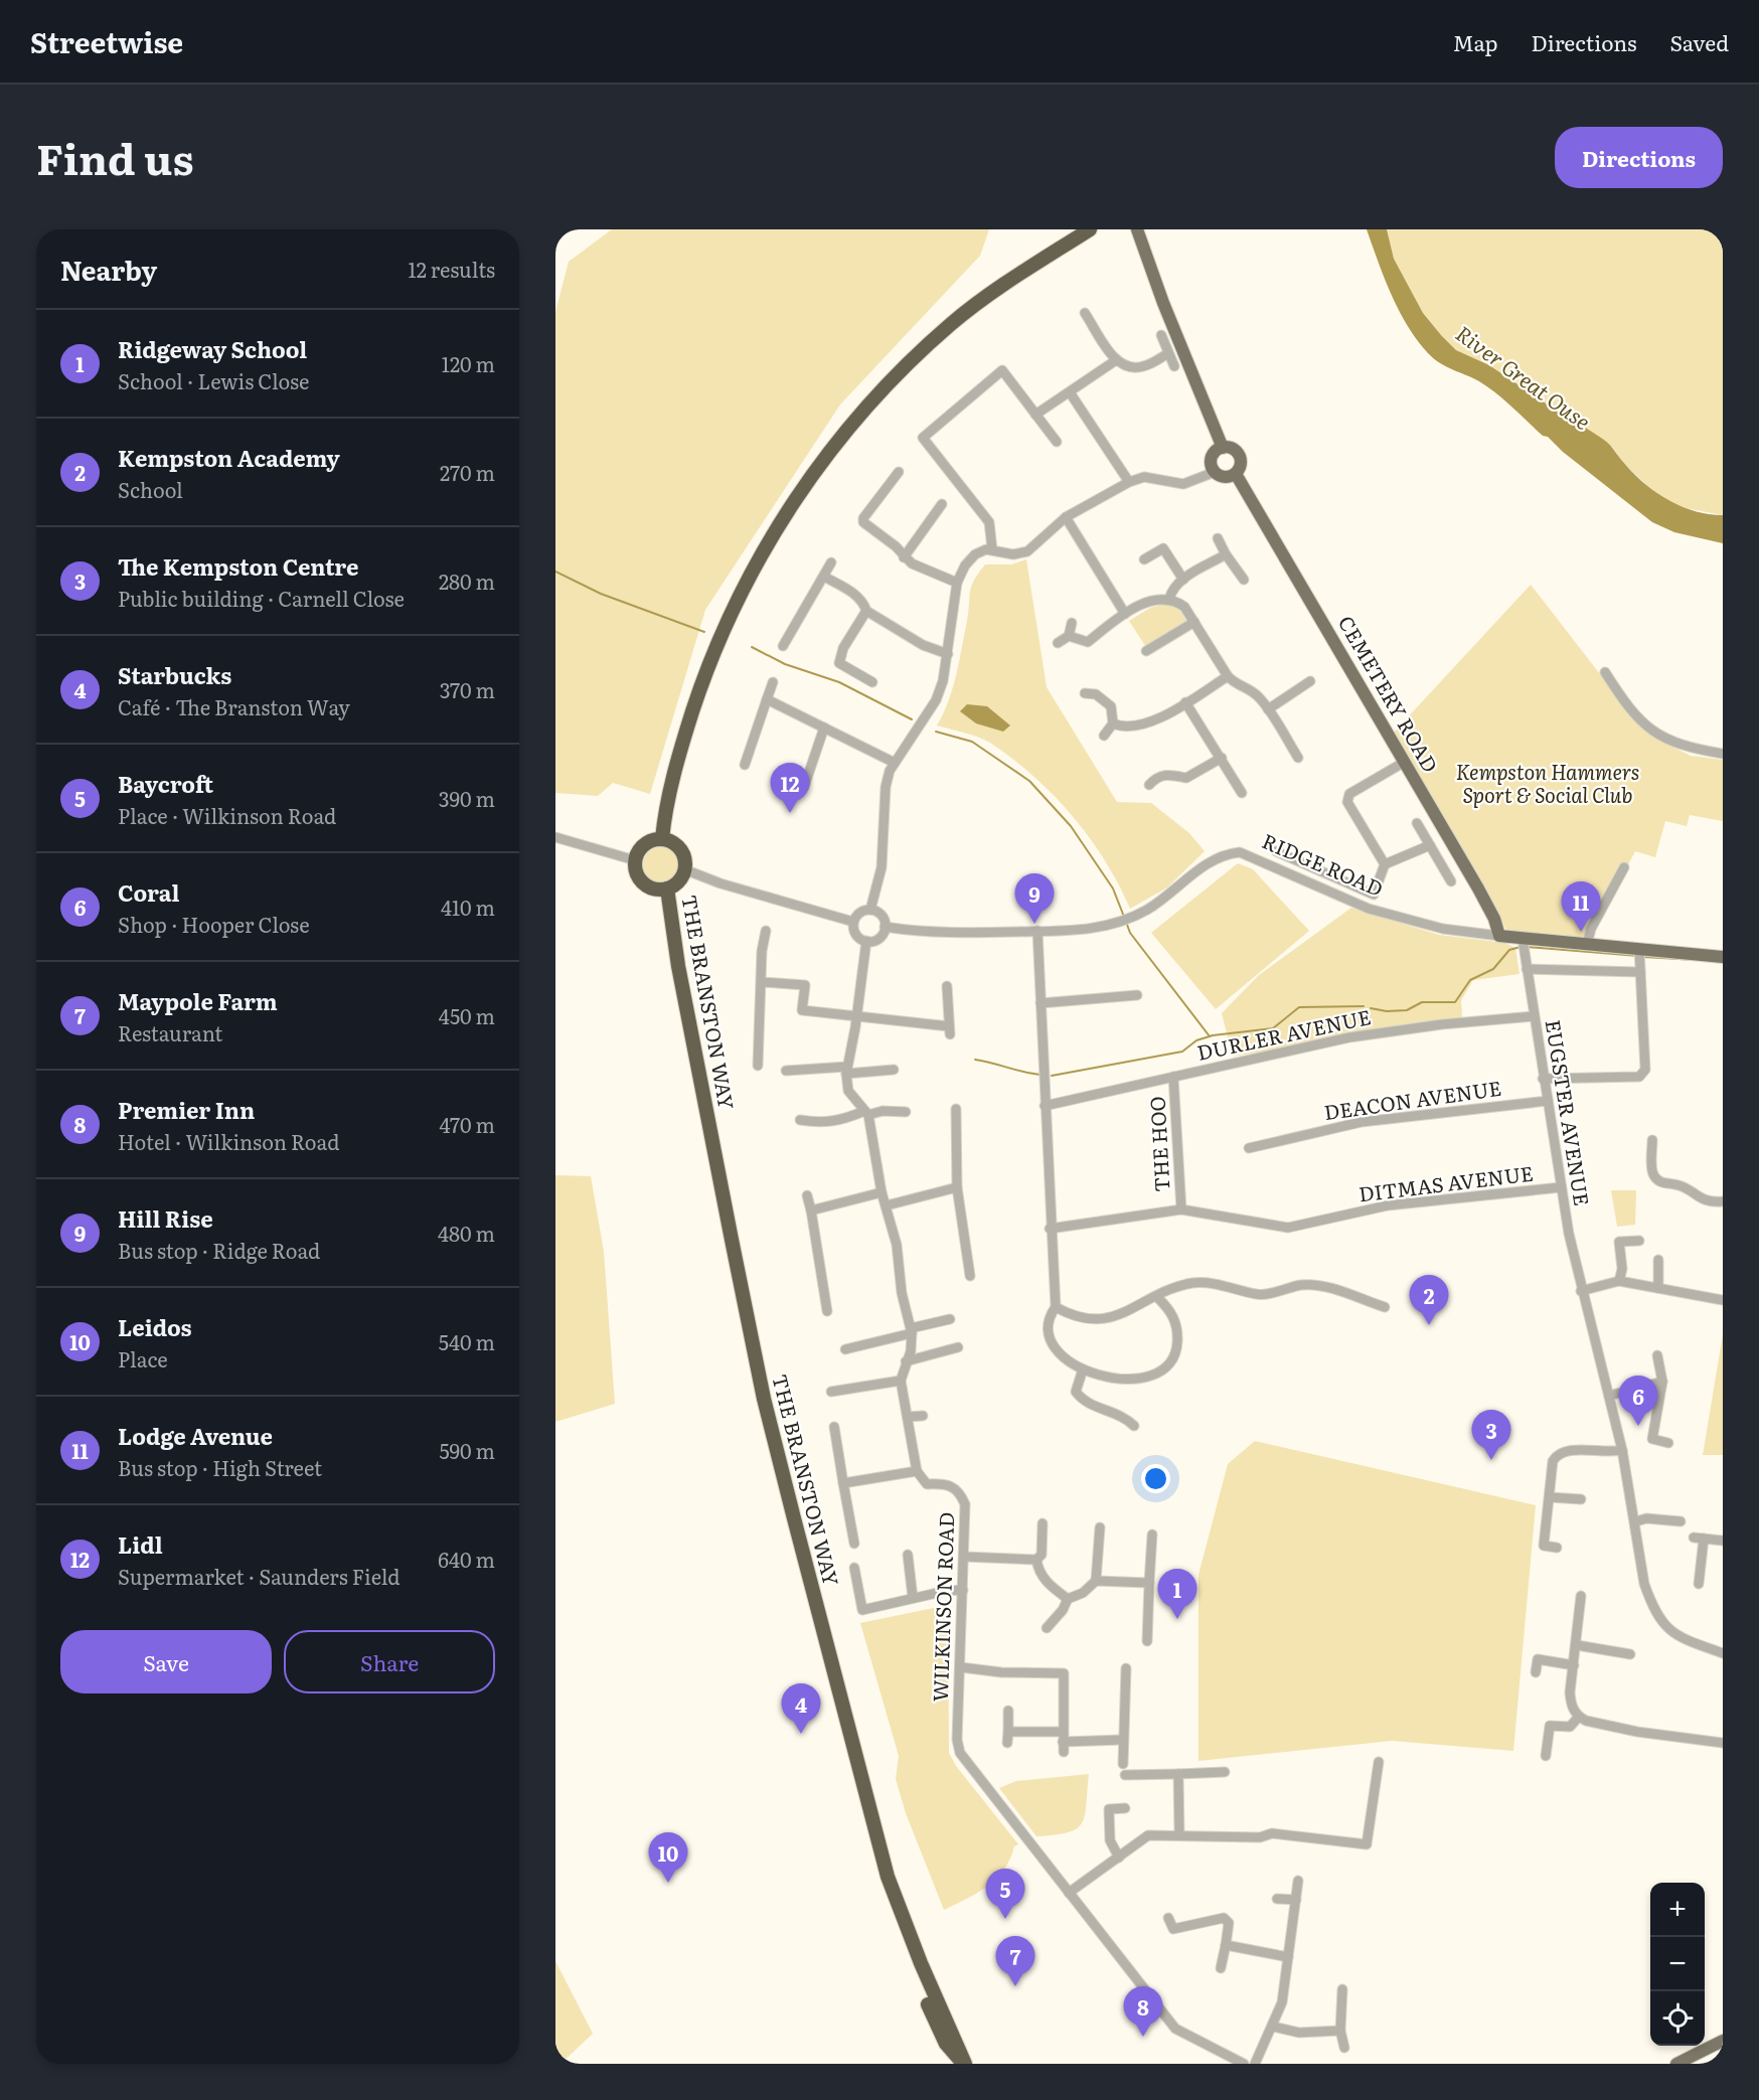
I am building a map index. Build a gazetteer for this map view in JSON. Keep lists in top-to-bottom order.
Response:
{
  "streets": {
    "highway": ["THE BRANSTON WAY"],
    "main road": ["CEMETERY ROAD"],
    "street": [
      "RIDGE ROAD",
      "DURLER AVENUE",
      "DEACON AVENUE",
      "EUGSTER AVENUE",
      "THE HOO",
      "DITMAS AVENUE",
      "WILKINSON ROAD"
    ]
  },
  "crossings": [
    ["CEMETERY ROAD", "RIDGE ROAD"],
    ["CEMETERY ROAD", "EUGSTER AVENUE"],
    ["RIDGE ROAD", "EUGSTER AVENUE"],
    ["DURLER AVENUE", "EUGSTER AVENUE"],
    ["DURLER AVENUE", "THE HOO"],
    ["DEACON AVENUE", "EUGSTER AVENUE"],
    ["EUGSTER AVENUE", "DITMAS AVENUE"],
    ["THE HOO", "DITMAS AVENUE"]
  ],
  "water": ["River Great Ouse"],
  "parks": ["Kempston Hammers Sport & Social Club"],
  "page": {
    "header": "Streetwise",
    "nav": ["Map", "Directions", "Saved"],
    "title": "Find us",
    "buttons": [
      "Directions",
      ["Save", "Share"]
    ],
    "heading": ["Nearby", "12 results"],
    "list": [
      {
        "mark": "1",
        "name": "Ridgeway School",
        "note": "School · Lewis Close",
        "value": "120 m"
      },
      {
        "mark": "2",
        "name": "Kempston Academy",
        "note": "School",
        "value": "270 m"
      },
      {
        "mark": "3",
        "name": "The Kempston Centre",
        "note": "Public building · Carnell Close",
        "value": "280 m"
      },
      {
        "mark": "4",
        "name": "Starbucks",
        "note": "Café · The Branston Way",
        "value": "370 m"
      },
      {
        "mark": "5",
        "name": "Baycroft",
        "note": "Place · Wilkinson Road",
        "value": "390 m"
      },
      {
        "mark": "6",
        "name": "Coral",
        "note": "Shop · Hooper Close",
        "value": "410 m"
      },
      {
        "mark": "7",
        "name": "Maypole Farm",
        "note": "Restaurant",
        "value": "450 m"
      },
      {
        "mark": "8",
        "name": "Premier Inn",
        "note": "Hotel · Wilkinson Road",
        "value": "470 m"
      },
      {
        "mark": "9",
        "name": "Hill Rise",
        "note": "Bus stop · Ridge Road",
        "value": "480 m"
      },
      {
        "mark": "10",
        "name": "Leidos",
        "note": "Place",
        "value": "540 m"
      },
      {
        "mark": "11",
        "name": "Lodge Avenue",
        "note": "Bus stop · High Street",
        "value": "590 m"
      },
      {
        "mark": "12",
        "name": "Lidl",
        "note": "Supermarket · Saunders Field",
        "value": "640 m"
      }
    ],
    "pins": [
      "12",
      "9",
      "11",
      "2",
      "6",
      "3",
      "1",
      "4",
      "10",
      "5",
      "7",
      "8"
    ],
    "map_buttons": ["+", "−"]
  }
}
